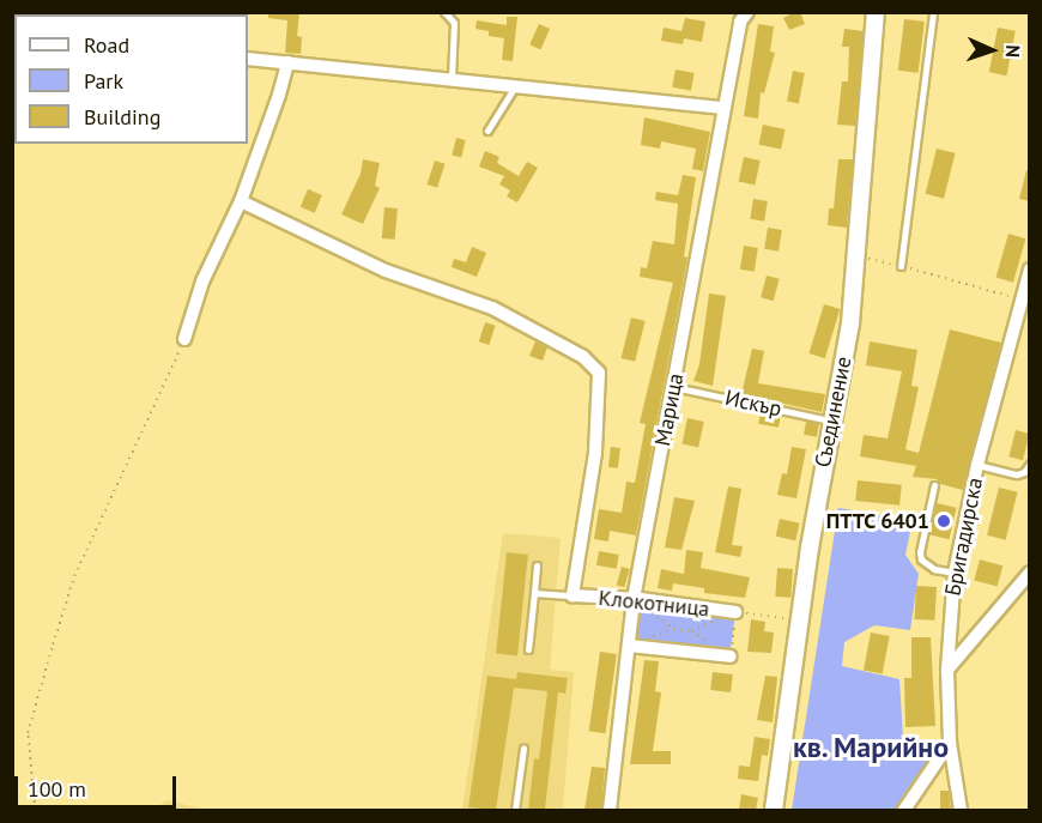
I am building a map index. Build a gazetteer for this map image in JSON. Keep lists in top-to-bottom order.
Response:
{
  "streets": {
    "street": [
      "Марица",
      "Съединение",
      "Бригадирска",
      "Клокотница"
    ],
    "lane": ["Искър"]
  },
  "crossings": [
    ["Искър", "Марица"],
    ["Искър", "Съединение"],
    ["Марица", "Клокотница"]
  ],
  "districts": ["кв. Марийно"],
  "places": ["ПТТС 6401"],
  "legend": ["Road", "Park", "Building"],
  "scale_bar": "100 m",
  "north": "right"
}
